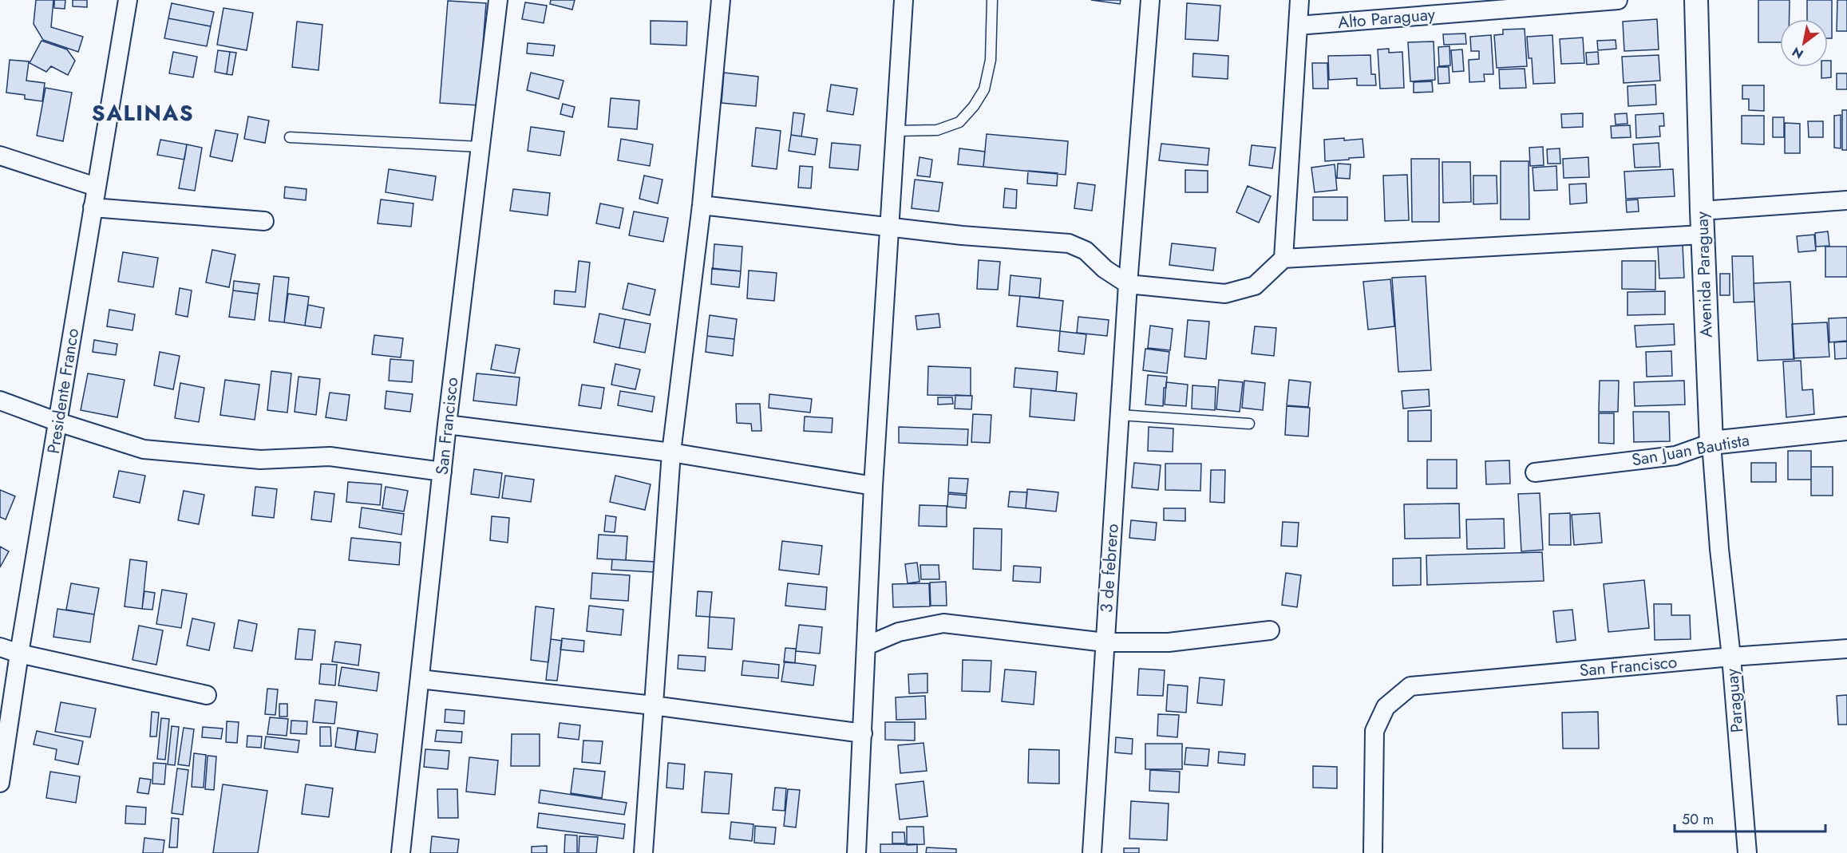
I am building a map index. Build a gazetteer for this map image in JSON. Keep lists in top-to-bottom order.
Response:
{
  "streets": {
    "street": [
      "Alto Paraguay",
      "Avenida Paraguay",
      "Presidente Franco",
      "San Francisco",
      "San Juan Bautista",
      "3 de febrero",
      "Paraguay"
    ]
  },
  "crossings": [
    ["Avenida Paraguay", "San Juan Bautista"],
    ["Avenida Paraguay", "Paraguay"],
    ["San Francisco", "Paraguay"]
  ],
  "districts": ["SALINAS"],
  "scale_bar": "50 m",
  "north": "bottom left"
}
